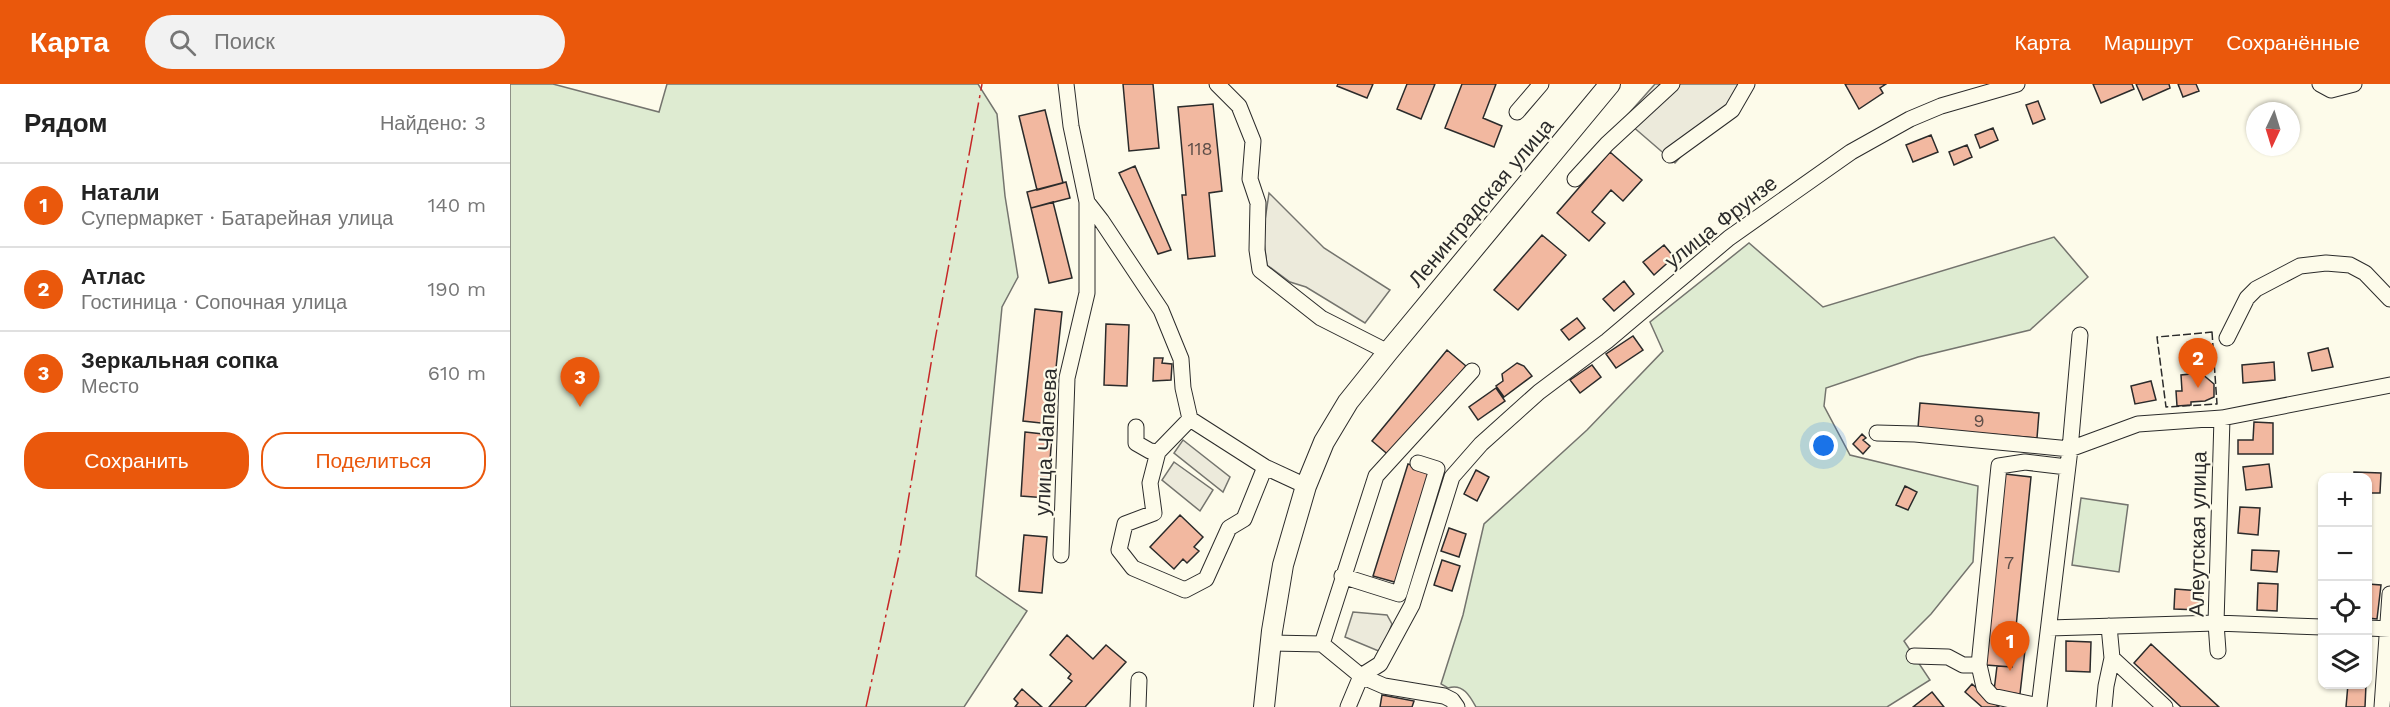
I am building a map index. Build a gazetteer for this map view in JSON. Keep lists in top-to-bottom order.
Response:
{
  "streets": {
    "main road": ["Ленинградская улица"],
    "street": ["улица Фрунзе", "улица Чапаева", "Алеутская улица"]
  },
  "house_numbers": ["118", "9", "7"],
  "north": "bottom",
  "page": {
    "header": "Карта",
    "search": "Поиск",
    "nav": ["Карта", "Маршрут", "Сохранённые"],
    "heading": ["Рядом", "Найдено: 3"],
    "list": [
      {
        "mark": "1",
        "name": "Натали",
        "note": "Супермаркет · Батарейная улица",
        "value": "140 m"
      },
      {
        "mark": "2",
        "name": "Атлас",
        "note": "Гостиница · Сопочная улица",
        "value": "190 m"
      },
      {
        "mark": "3",
        "name": "Зеркальная сопка",
        "note": "Место",
        "value": "610 m"
      }
    ],
    "pins": ["2", "3", "1"],
    "buttons": ["Сохранить", "Поделиться"],
    "map_buttons": ["+", "−"]
  }
}
